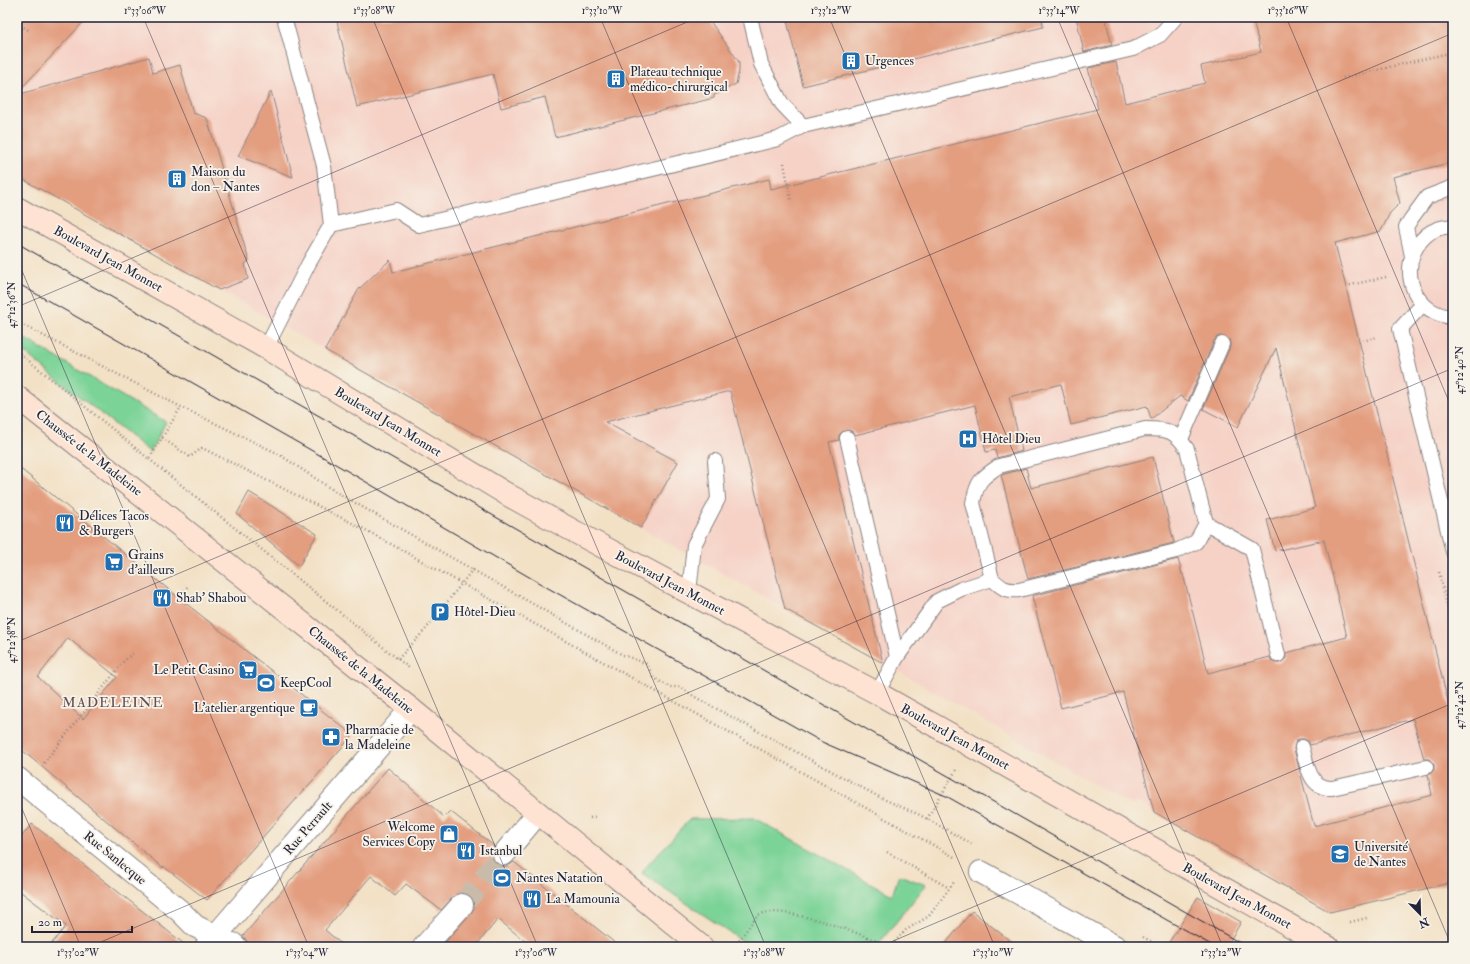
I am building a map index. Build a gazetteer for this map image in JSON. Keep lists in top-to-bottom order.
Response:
{
  "streets": {
    "main road": ["Boulevard Jean Monnet", "Chaussée de la Madeleine"],
    "street": ["Rue Perrault", "Rue Sanlecque"]
  },
  "crossings": [
    ["Chaussée de la Madeleine", "Rue Perrault"],
    ["Rue Perrault", "Rue Sanlecque"]
  ],
  "districts": ["MADELEINE"],
  "places": {
    "building": ["Urgences", "Plateau technique médico-chirurgical", "Maison du don – Nantes"],
    "hospital": ["Hôtel Dieu"],
    "restaurant": [
      "Délices Tacos & Burgers",
      "Shab' Shabou",
      "Istanbul",
      "La Mamounia"
    ],
    "supermarket": ["Grains d'ailleurs", "Le Petit Casino"],
    "parking": ["Hôtel-Dieu"],
    "sports": ["KeepCool", "Nantes Natation"],
    "cafe": ["L'atelier argentique"],
    "pharmacy": ["Pharmacie de la Madeleine"],
    "shop": ["Welcome Services Copy"],
    "school or university": ["Université de Nantes"]
  },
  "scale_bar": "20 m",
  "north": "bottom right",
  "coordinates": [
    "1°33'06\"W",
    "1°33'08\"W",
    "1°33'10\"W",
    "1°33'12\"W",
    "1°33'14\"W",
    "1°33'16\"W",
    "47°12'36\"N",
    "47°12'40\"N",
    "47°12'38\"N",
    "47°12'42\"N",
    "1°33'02\"W",
    "1°33'04\"W"
  ]
}
